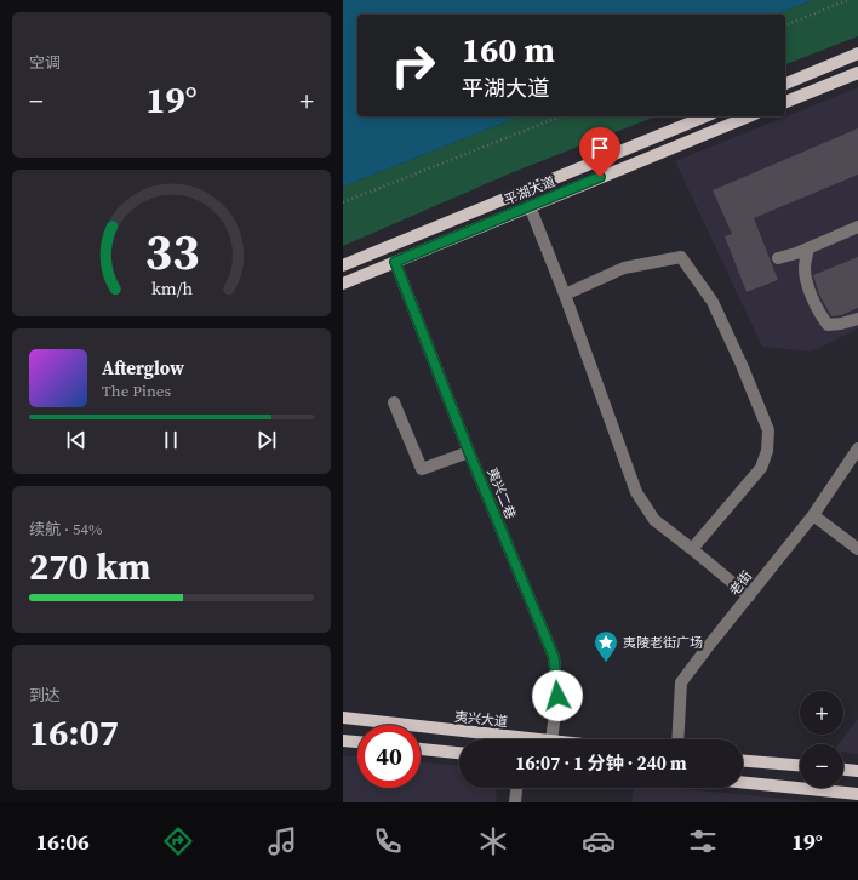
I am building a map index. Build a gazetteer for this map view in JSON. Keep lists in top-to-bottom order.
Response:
{
  "streets": {
    "main road": ["平湖大道", "夷兴大道"],
    "street": ["夷兴二巷", "老街"]
  },
  "crossings": [
    ["平湖大道", "夷兴二巷"]
  ],
  "places": {
    "place": ["夷陵老街广场"]
  },
  "page": {
    "tile": [
      "空调",
      ["续航 · 54%", "270 km"],
      ["到达", "16:07"]
    ],
    "turn": ["160 m", "平湖大道"],
    "heat": ["−", "19°", "+"],
    "song": ["Afterglow", "The Pines"],
    "map_buttons": ["+", "−"],
    "limit": "40",
    "trip": "16:07 · 1 分钟 · 240 m",
    "tabs": ["16:06", "19°"],
    "gauge": ["33", "km/h"]
  }
}
